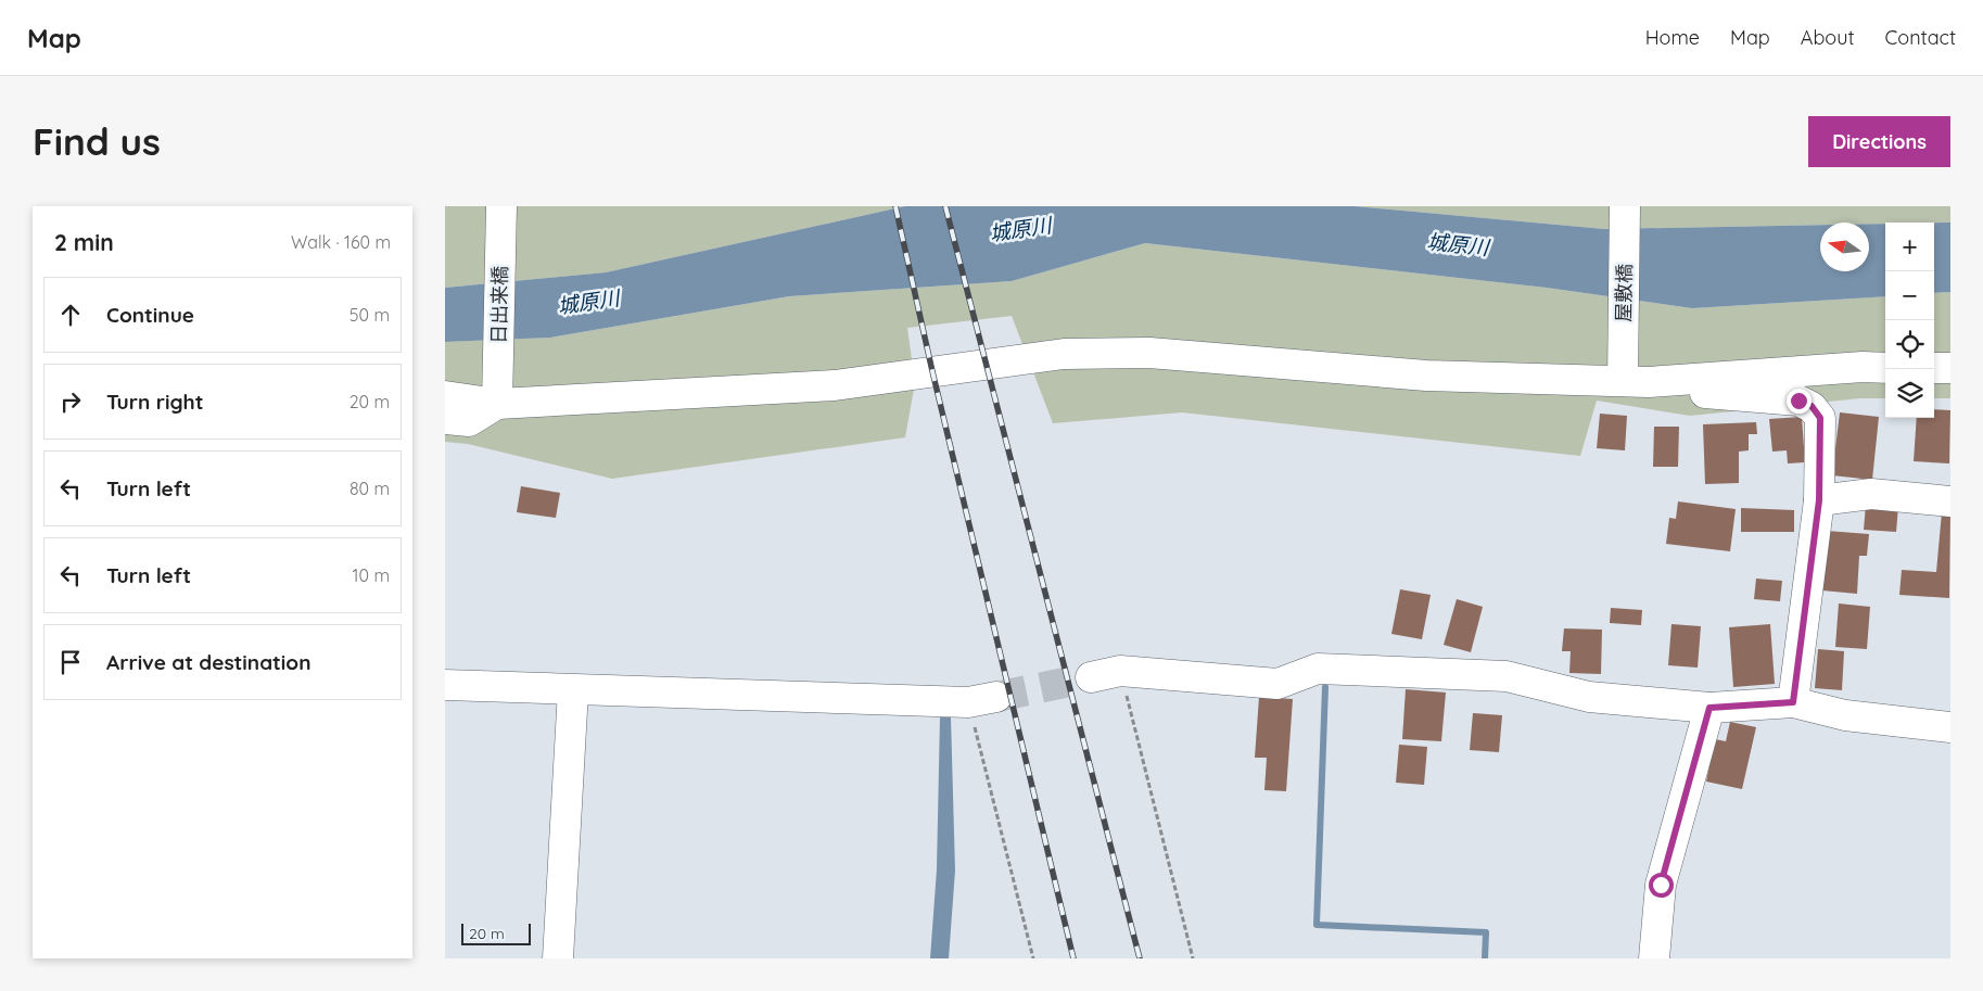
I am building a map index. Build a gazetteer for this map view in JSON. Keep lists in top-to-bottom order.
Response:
{
  "streets": {
    "street": ["屋敷橋", "日出来橋"]
  },
  "water": ["城原川"],
  "scale_bar": "20 m",
  "north": "left",
  "page": {
    "header": "Map",
    "nav": [
      "Home",
      "Map",
      "About",
      "Contact"
    ],
    "buttons": "Directions",
    "title": "Find us",
    "heading": ["2 min", "Walk · 160 m"],
    "map_buttons": ["+", "−"],
    "list": [
      ["Continue", "50 m"],
      ["Turn right", "20 m"],
      ["Turn left", "80 m"],
      ["Turn left", "10 m"],
      "Arrive at destination"
    ],
    "scale": "20 m"
  }
}
